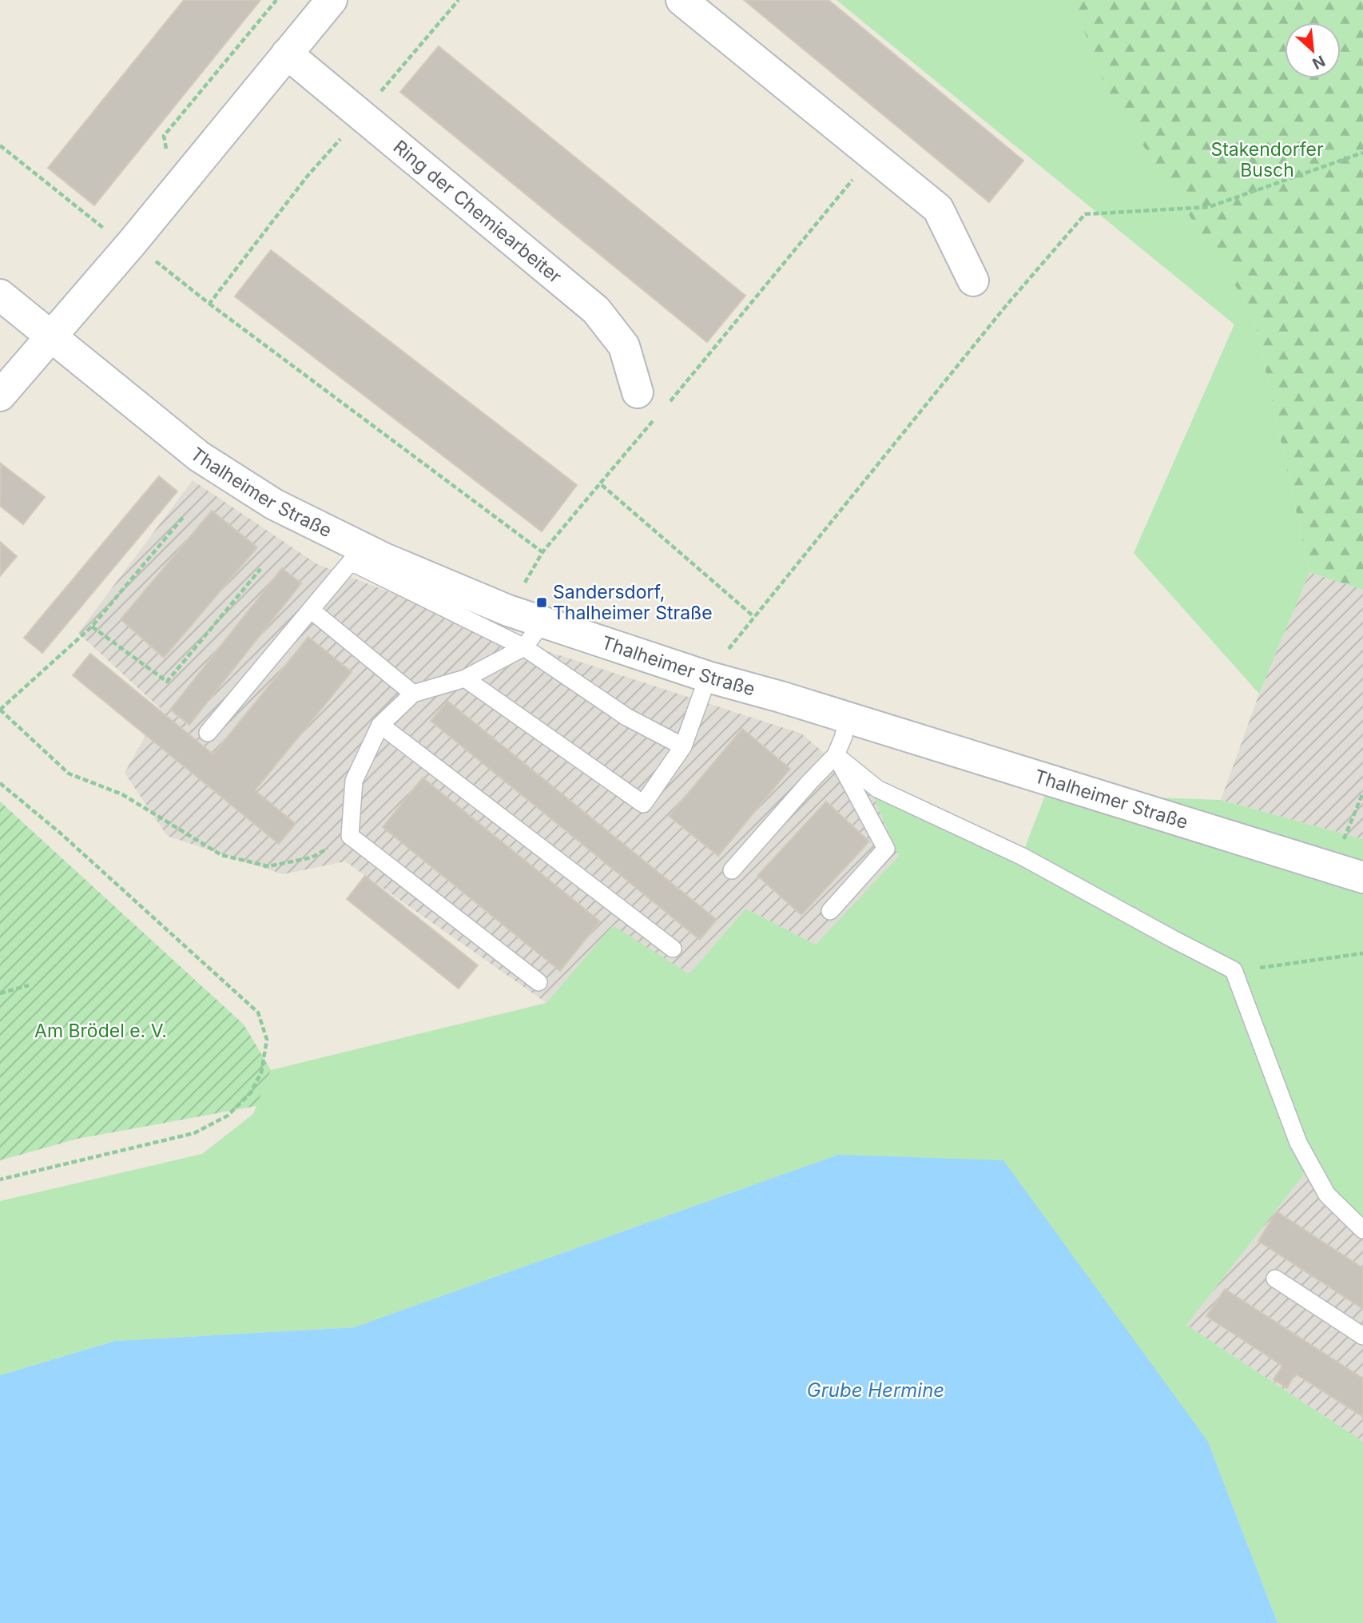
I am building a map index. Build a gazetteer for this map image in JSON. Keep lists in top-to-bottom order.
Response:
{
  "streets": {
    "street": ["Ring der Chemiearbeiter", "Thalheimer Straße"]
  },
  "water": ["Grube Hermine"],
  "parks": ["Stakendorfer Busch", "Am Brödel e. V."],
  "places": {
    "transit": ["Sandersdorf, Thalheimer Straße"]
  },
  "north": "bottom right"
}
